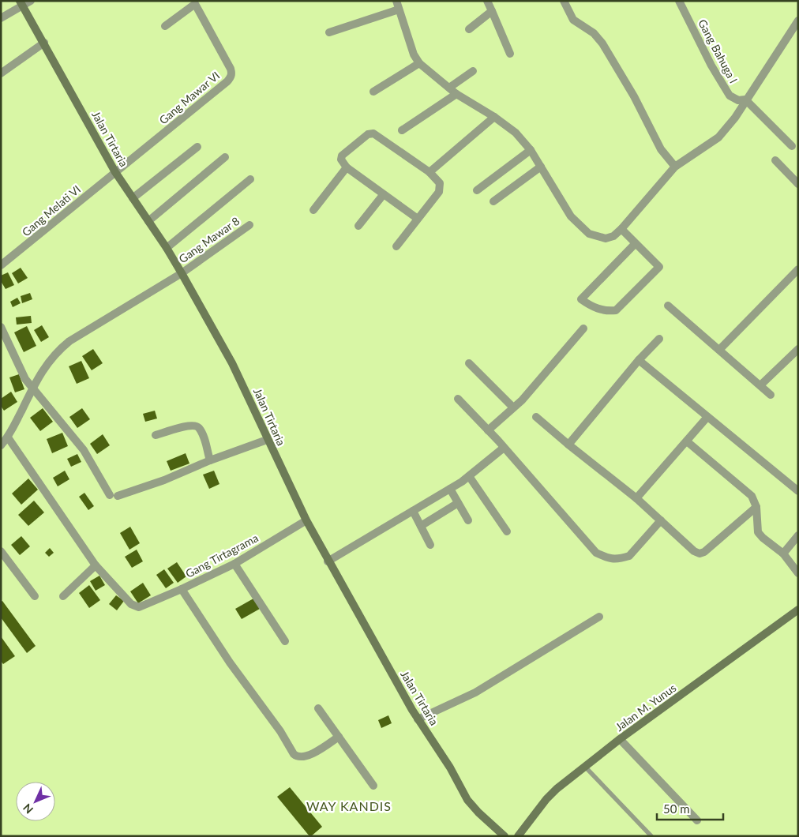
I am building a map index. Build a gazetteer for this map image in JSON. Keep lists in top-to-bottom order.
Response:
{
  "streets": {
    "street": [
      "Gang Bahuga I",
      "Gang Mawar VI",
      "Jalan Tirtaria",
      "Gang Melati VI",
      "Gang Mawar 8",
      "Gang Tirtagrama",
      "Jalan M. Yunus"
    ]
  },
  "crossings": [
    ["Gang Mawar VI", "Jalan Tirtaria"],
    ["Gang Mawar VI", "Gang Melati VI"],
    ["Jalan Tirtaria", "Gang Melati VI"],
    ["Jalan Tirtaria", "Gang Mawar 8"],
    ["Jalan Tirtaria", "Gang Tirtagrama"]
  ],
  "districts": ["WAY KANDIS"],
  "scale_bar": "50 m",
  "north": "bottom left"
}
